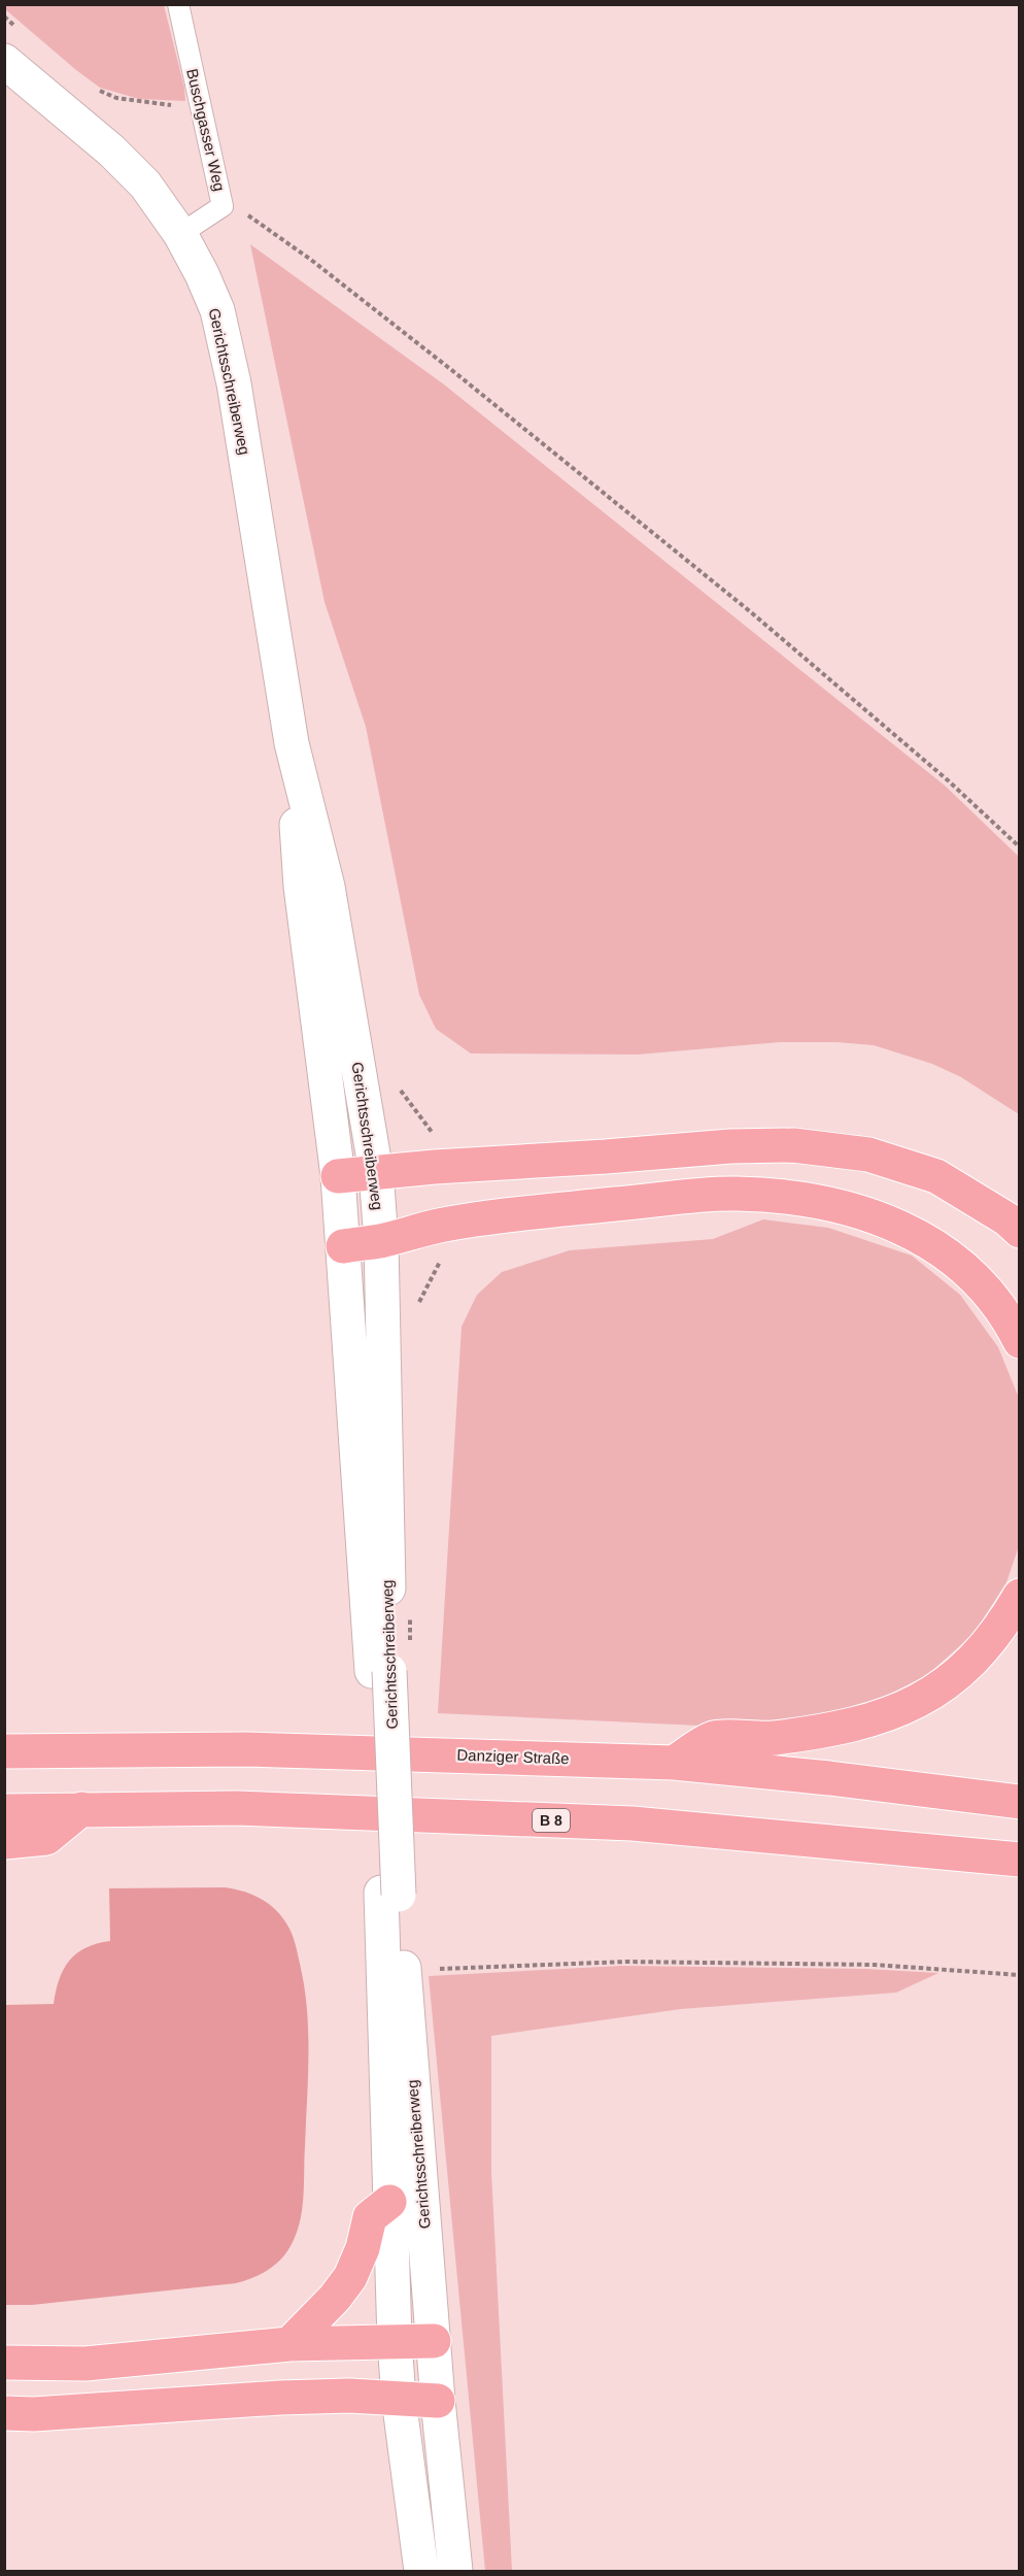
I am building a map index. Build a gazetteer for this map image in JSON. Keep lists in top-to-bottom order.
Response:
{
  "streets": {
    "highway": ["Danziger Straße", "B 8"],
    "main road": ["Gerichtsschreiberweg"],
    "lane": ["Buschgasser Weg"]
  },
  "crossings": [
    ["Buschgasser Weg", "Gerichtsschreiberweg"]
  ]
}
